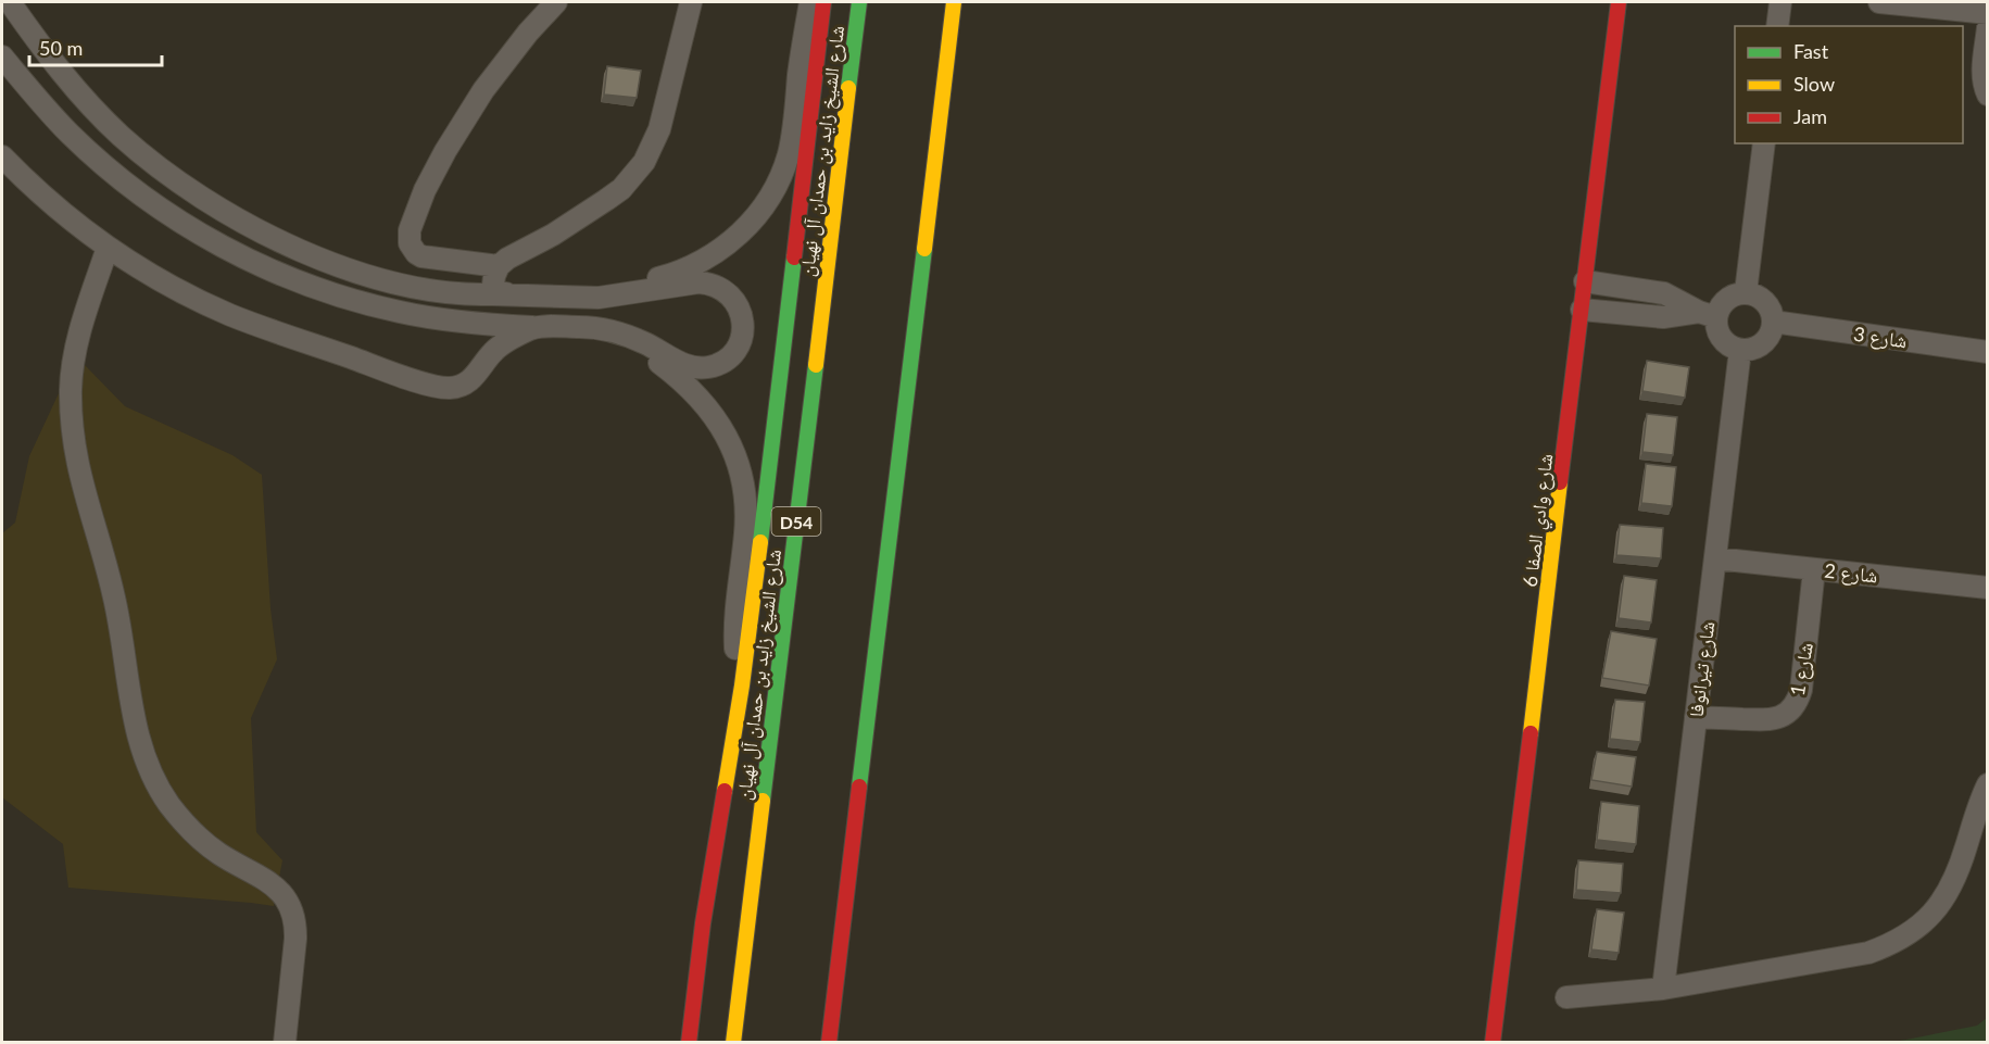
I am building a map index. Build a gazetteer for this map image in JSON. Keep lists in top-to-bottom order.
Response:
{
  "streets": {
    "main road": ["شارع الشيخ زايد بن حمدان آل نهيان", "شارع وادي الصفا 6", "D54"],
    "street": [
      "شارع 3",
      "شارع 2",
      "شارع تيرانوفا",
      "شارع 1"
    ]
  },
  "crossings": [
    ["شارع 2", "شارع تيرانوفا"],
    ["شارع 2", "شارع 1"],
    ["شارع تيرانوفا", "شارع 1"]
  ],
  "legend": ["Fast", "Slow", "Jam"],
  "scale_bar": "50 m"
}
